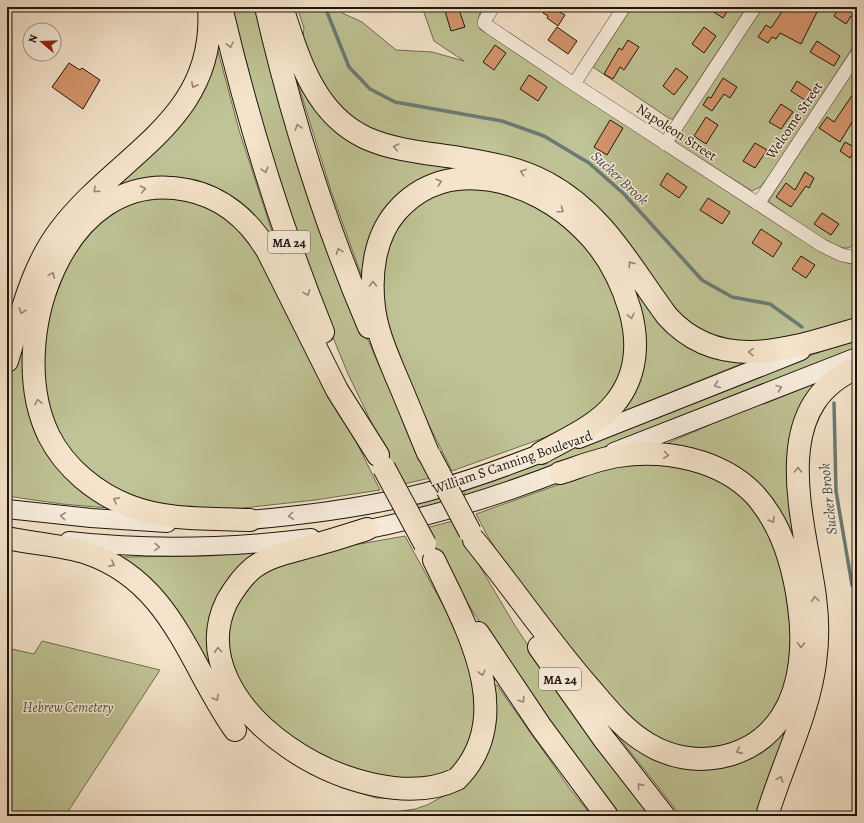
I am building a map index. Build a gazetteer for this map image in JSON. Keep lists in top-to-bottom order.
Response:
{
  "streets": {
    "highway": ["MA 24"],
    "main road": ["William S Canning Boulevard"],
    "street": ["Welcome Street", "Napoleon Street"]
  },
  "crossings": [
    ["Welcome Street", "Napoleon Street"]
  ],
  "water": ["Sucker Brook"],
  "parks": ["Hebrew Cemetery"],
  "north": "left"
}
